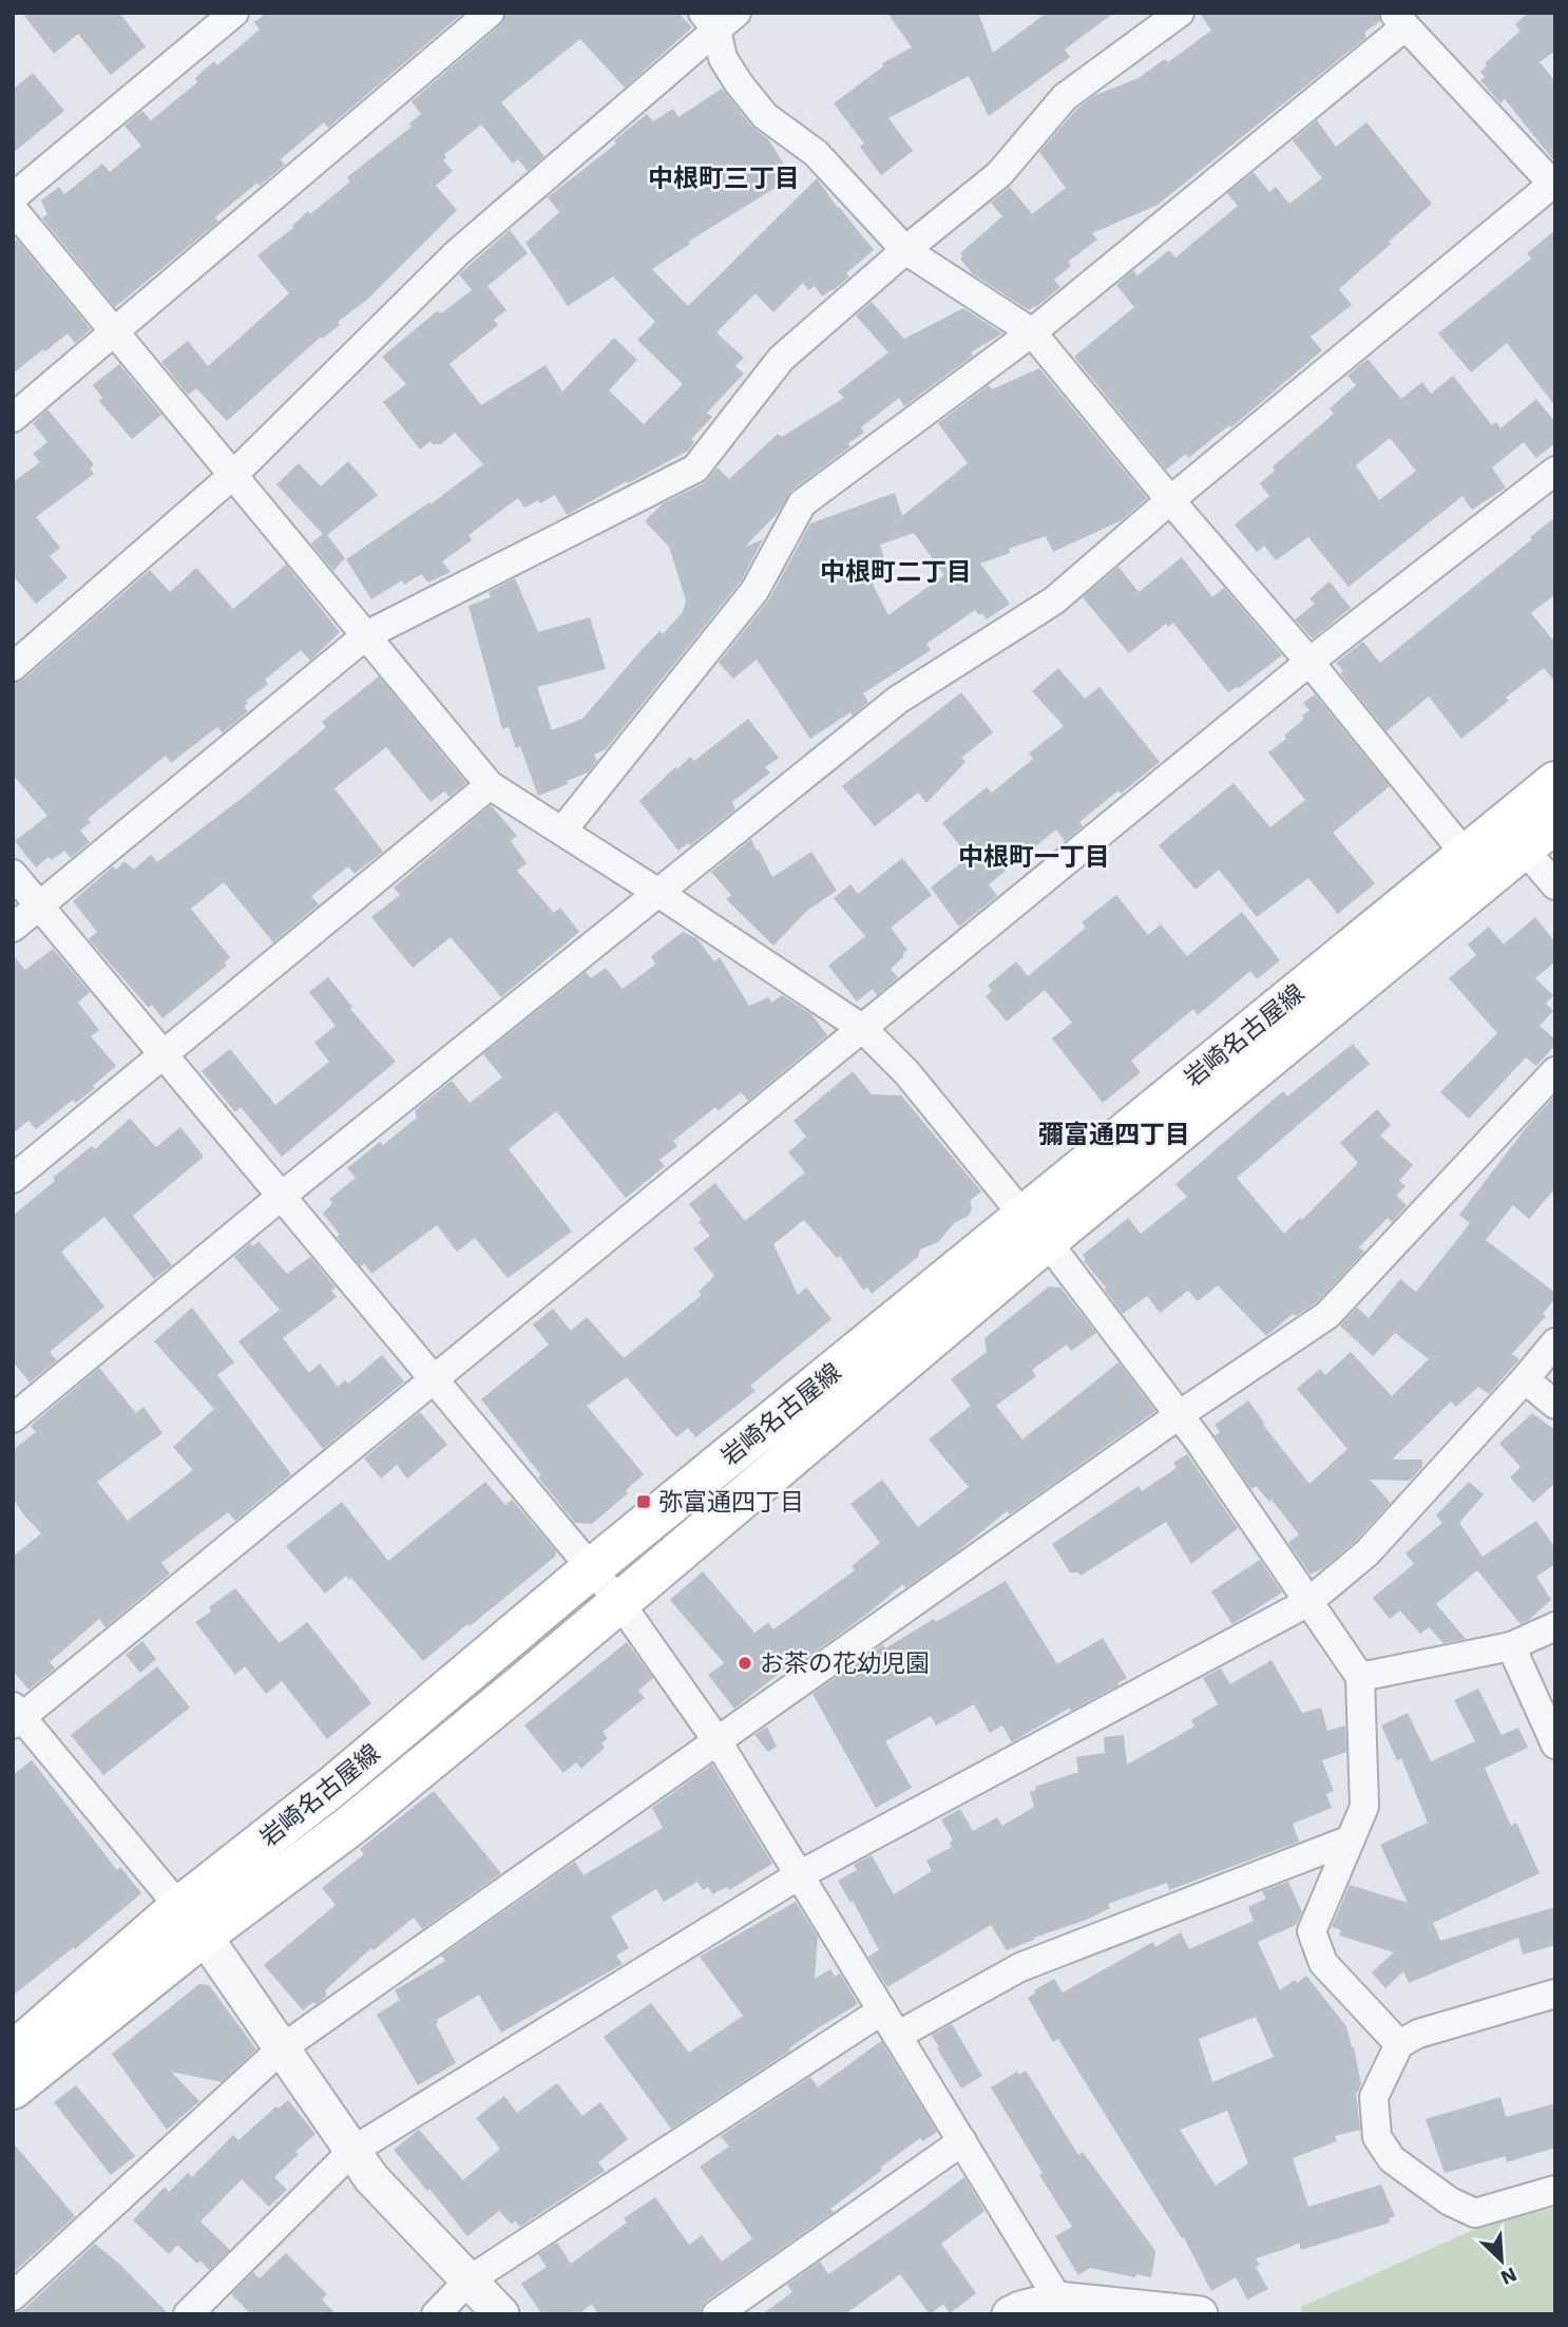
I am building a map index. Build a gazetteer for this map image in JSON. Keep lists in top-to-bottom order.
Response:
{
  "streets": {
    "main road": ["岩崎名古屋線"]
  },
  "districts": [
    "中根町三丁目",
    "中根町二丁目",
    "中根町一丁目",
    "彌富通四丁目"
  ],
  "places": {
    "transit": ["弥富通四丁目"],
    "other": ["お茶の花幼児園"]
  },
  "north": "bottom right"
}
